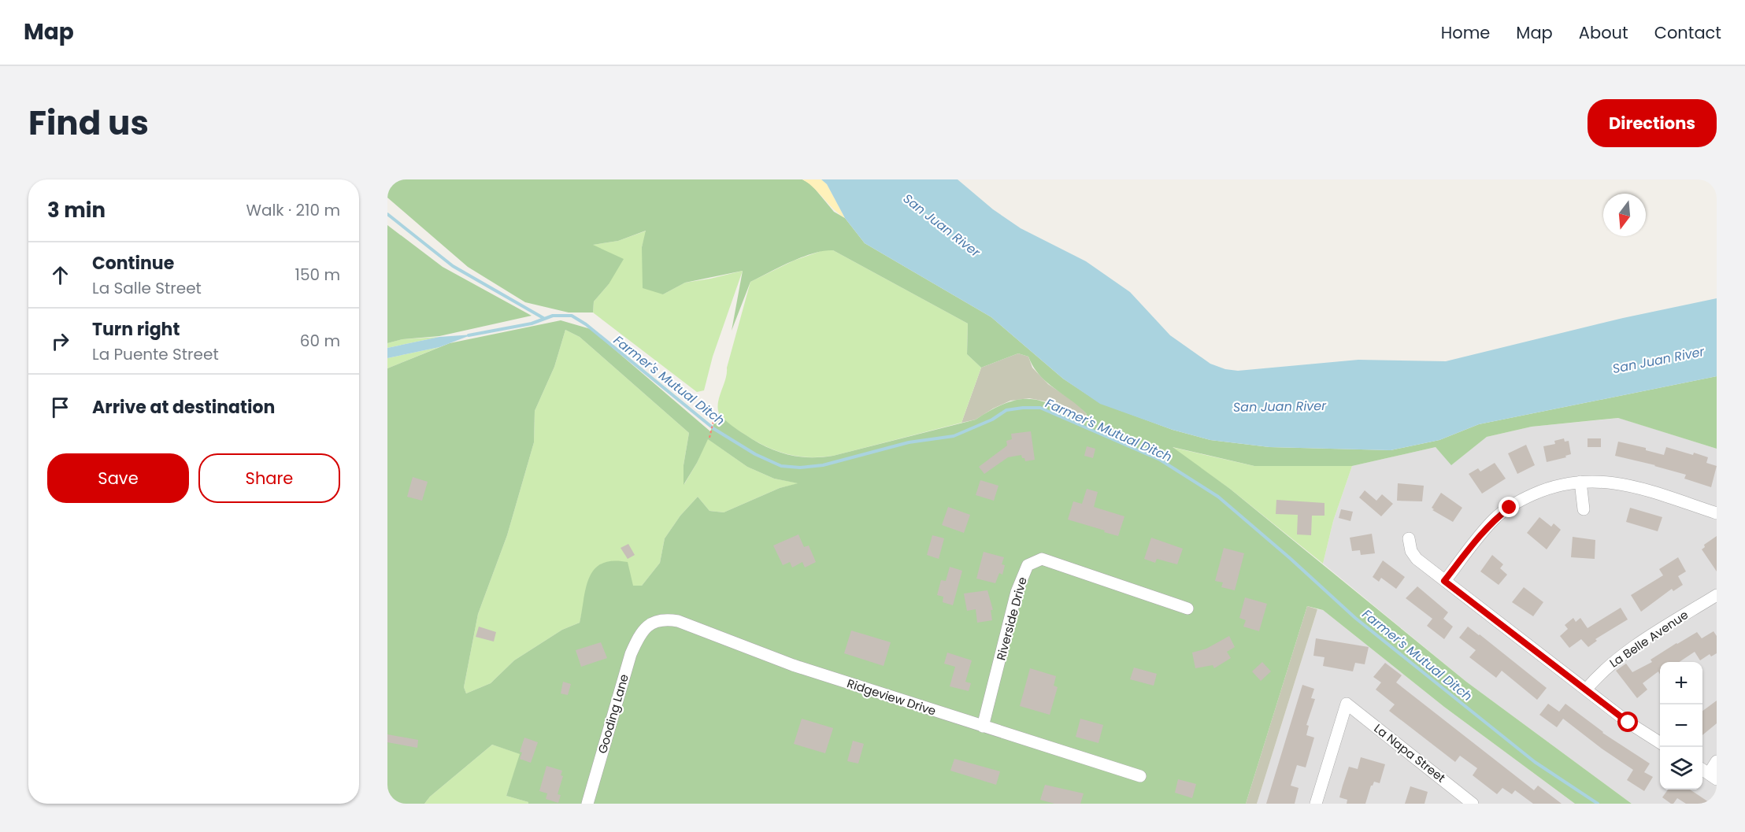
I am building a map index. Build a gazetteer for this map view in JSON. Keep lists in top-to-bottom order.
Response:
{
  "streets": {
    "street": [
      "Riverside Drive",
      "La Belle Avenue",
      "Ridgeview Drive",
      "Gooding Lane",
      "La Napa Street"
    ]
  },
  "crossings": [
    ["Riverside Drive", "Ridgeview Drive"],
    ["Ridgeview Drive", "Gooding Lane"]
  ],
  "water": ["San Juan River", "Farmer's Mutual Ditch"],
  "north": "bottom",
  "page": {
    "header": "Map",
    "nav": [
      "Home",
      "Map",
      "About",
      "Contact"
    ],
    "title": "Find us",
    "buttons": [
      "Directions",
      ["Save", "Share"]
    ],
    "heading": ["3 min", "Walk · 210 m"],
    "list": [
      ["Continue", "La Salle Street", "150 m"],
      ["Turn right", "La Puente Street", "60 m"],
      "Arrive at destination"
    ],
    "map_buttons": ["+", "−"]
  }
}
